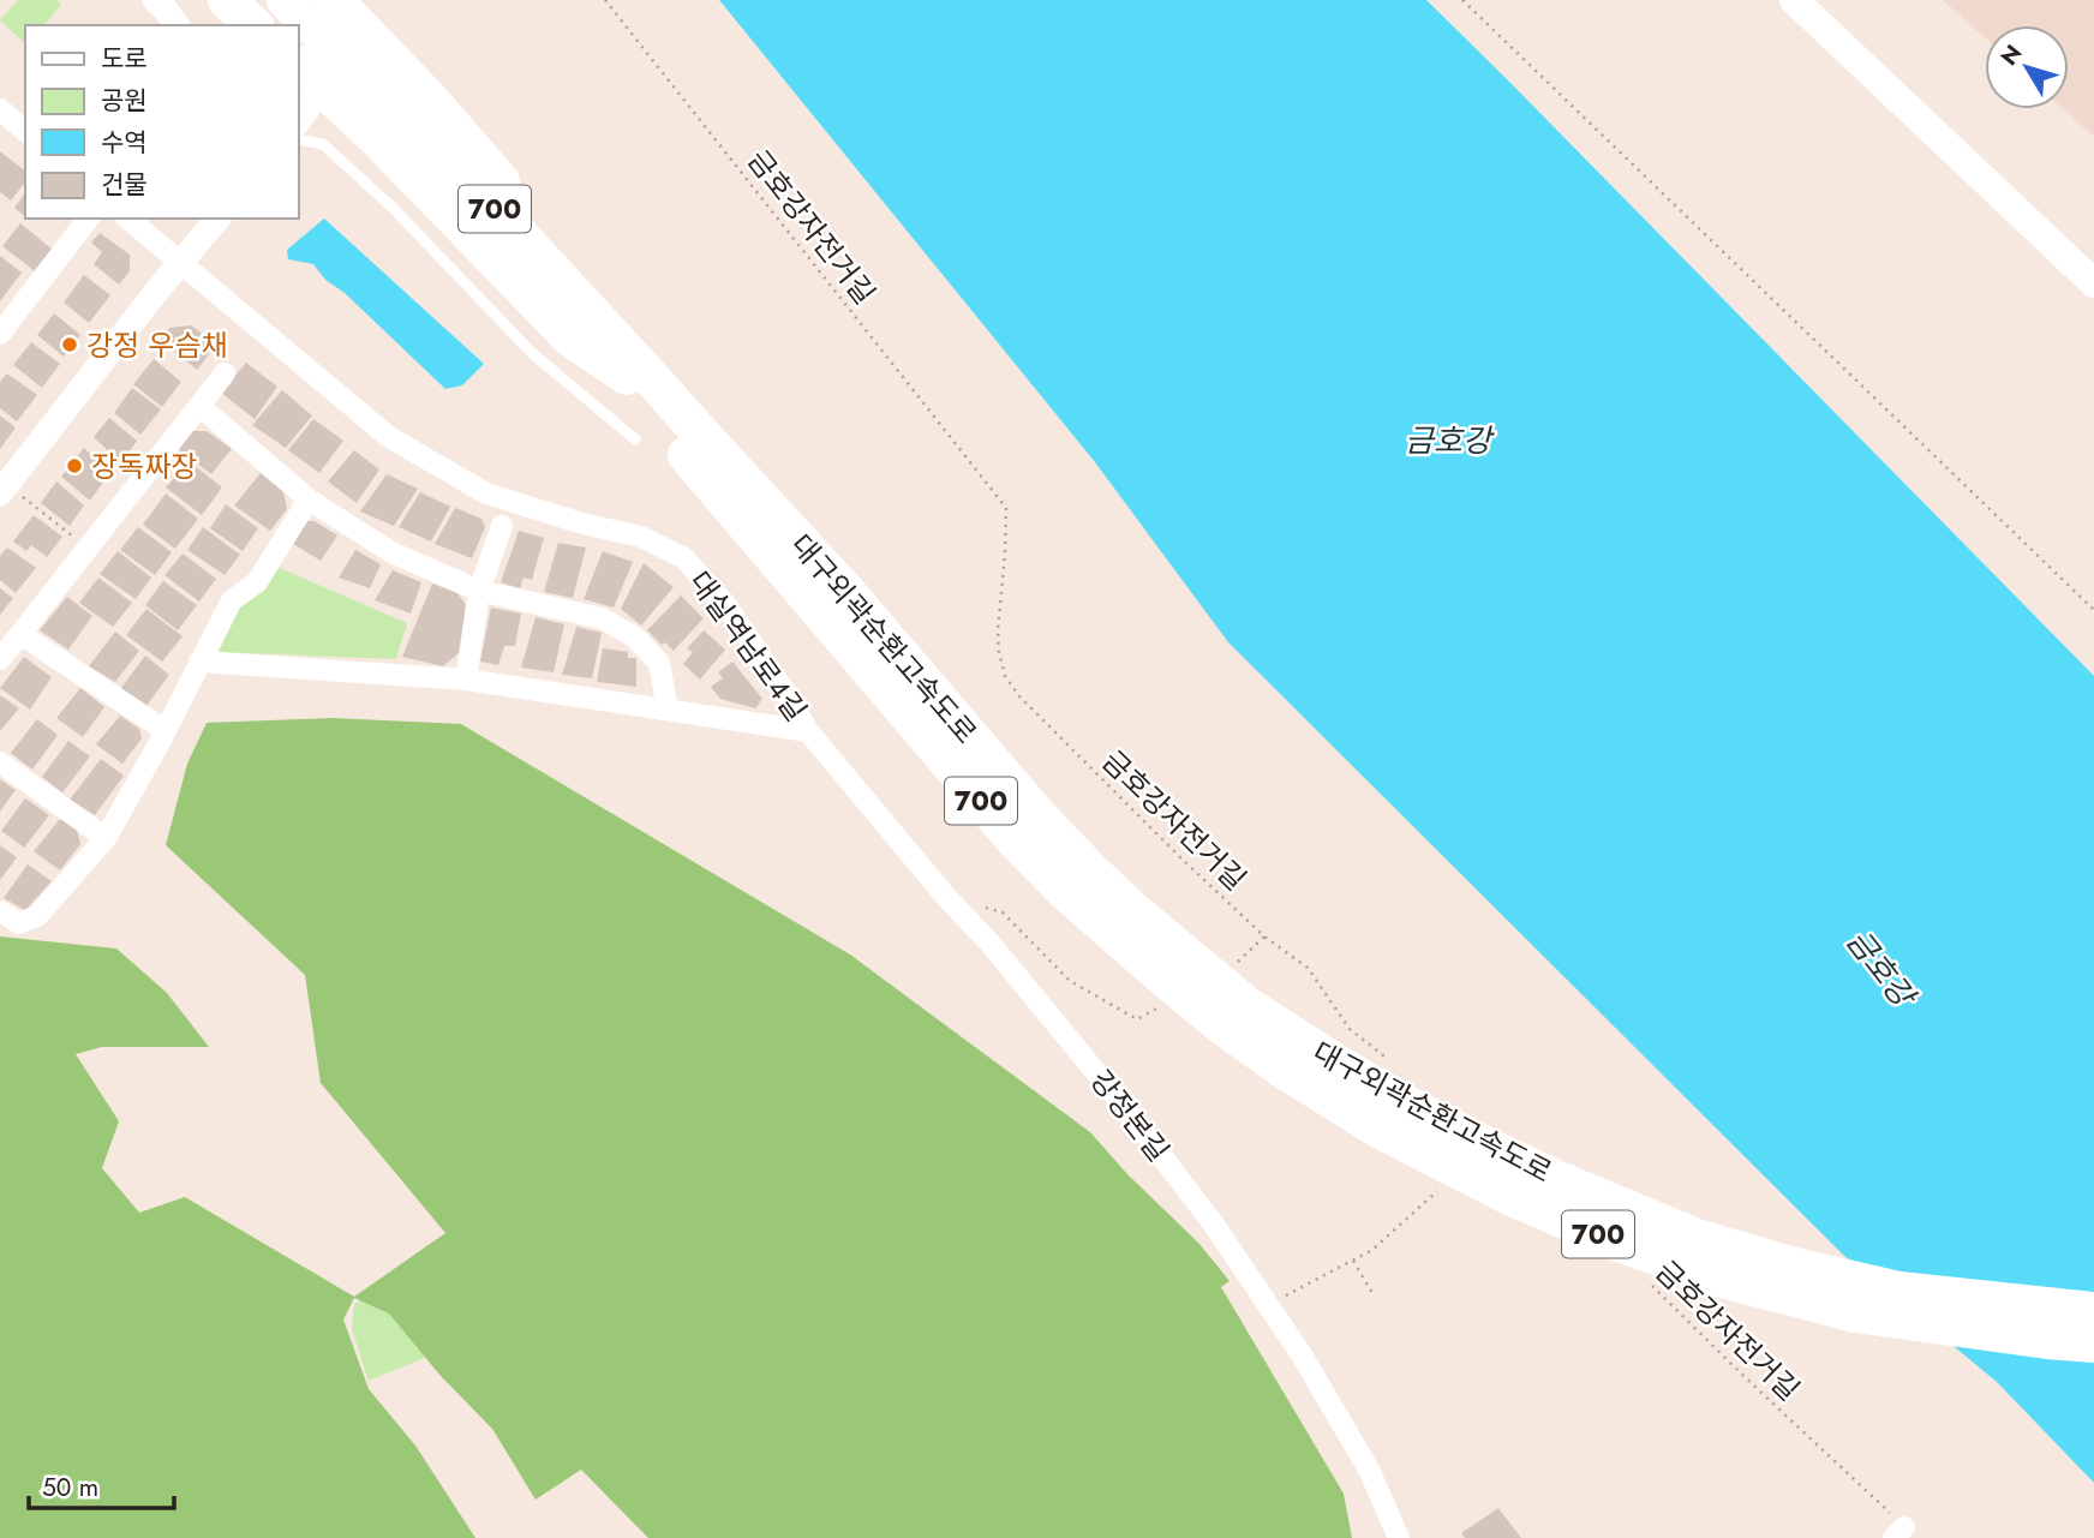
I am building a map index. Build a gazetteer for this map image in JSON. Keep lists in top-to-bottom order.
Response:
{
  "streets": {
    "highway": ["700", "대구외곽순환고속도로"],
    "street": ["대실역남로4길", "강정본길"],
    "path": ["금호강자전거길"]
  },
  "crossings": [
    ["대실역남로4길", "강정본길"]
  ],
  "water": ["금호강"],
  "places": ["강정 우슴채", "장독짜장"],
  "legend": [
    "도로",
    "공원",
    "수역",
    "건물"
  ],
  "scale_bar": "50 m",
  "north": "top left"
}
